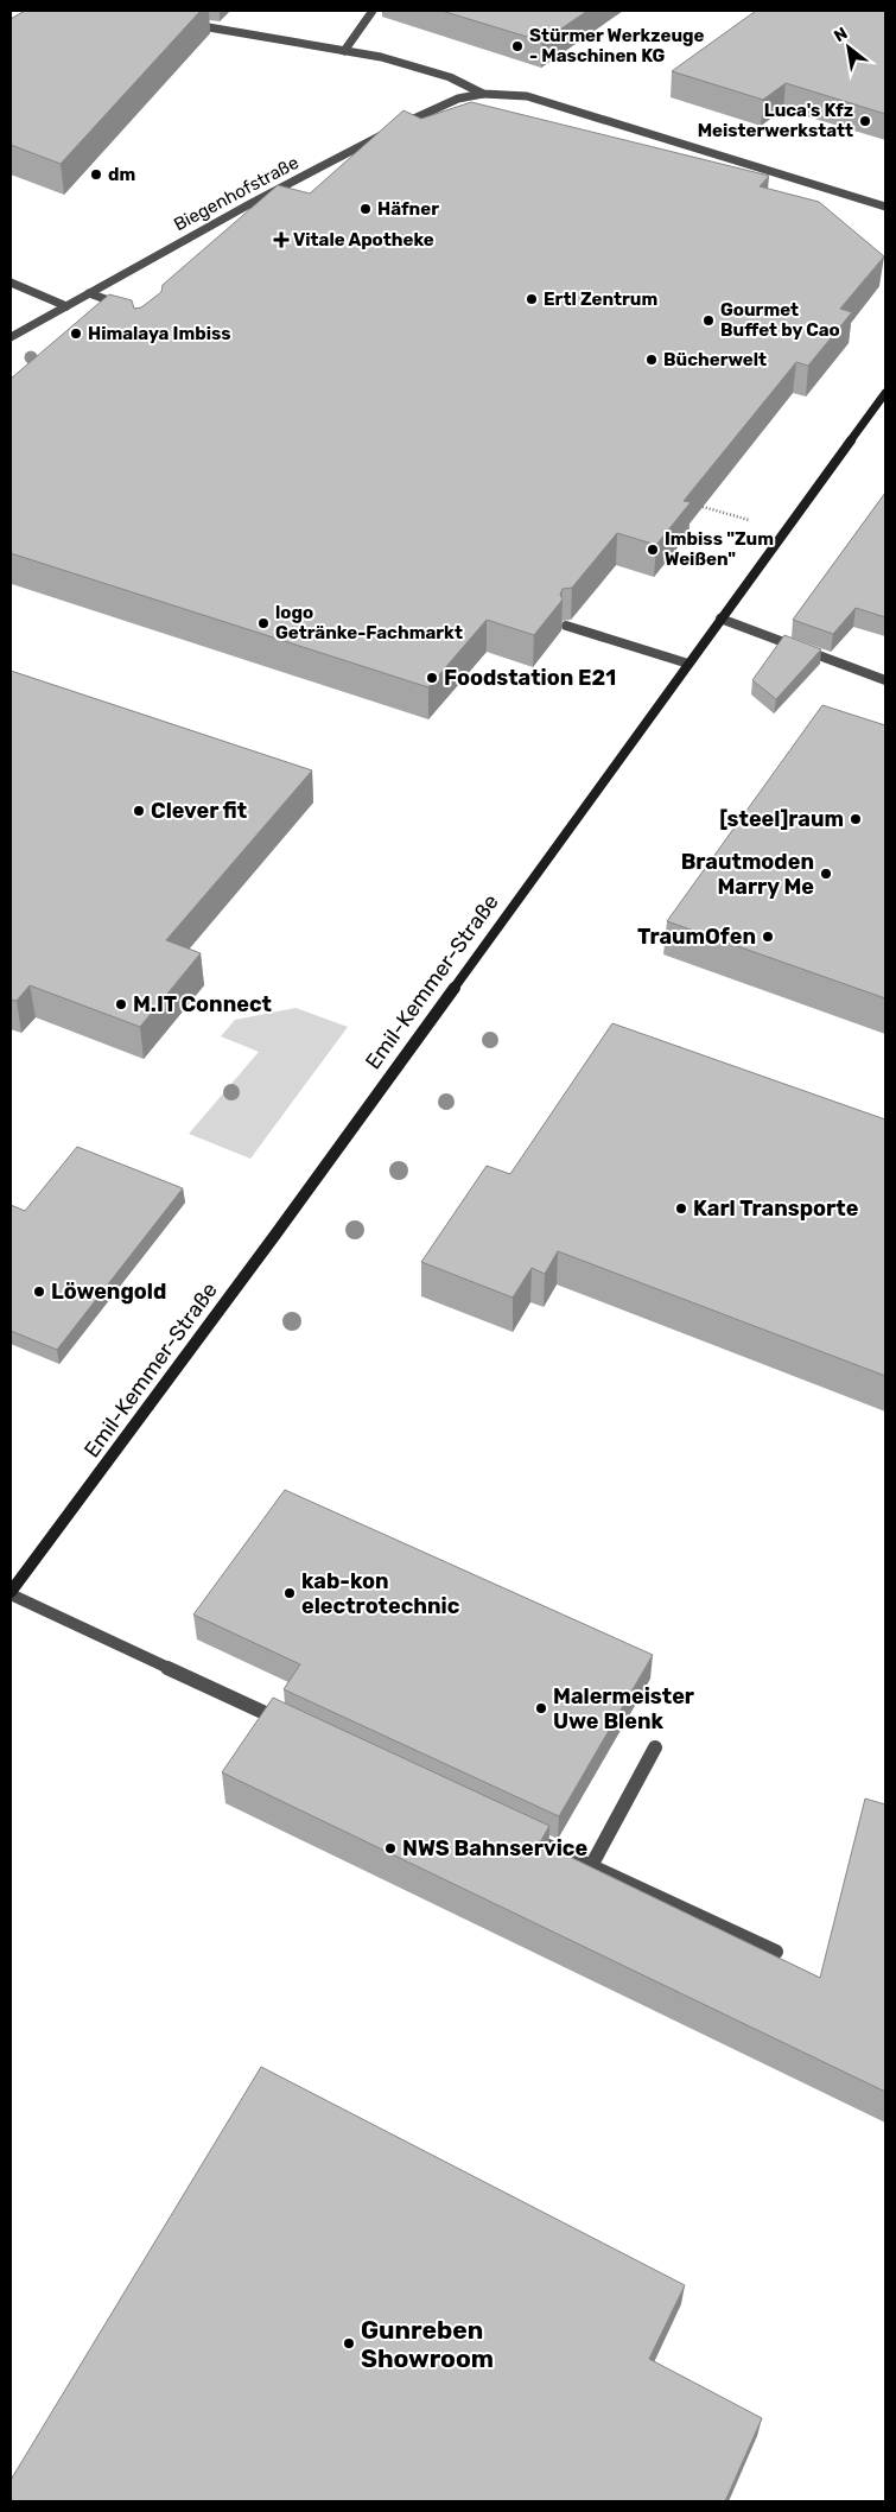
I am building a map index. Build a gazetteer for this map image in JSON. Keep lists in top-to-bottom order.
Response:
{
  "streets": {
    "street": ["Biegenhofstraße", "Emil-Kemmer-Straße"]
  },
  "places": {
    "other": [
      "Stürmer Werkzeuge - Maschinen KG",
      "Luca's Kfz Meisterwerkstatt",
      "dm",
      "Häfner",
      "Ertl Zentrum",
      "Gourmet Buffet by Cao",
      "Himalaya Imbiss",
      "Bücherwelt",
      "Imbiss \"Zum Weißen\"",
      "logo Getränke-Fachmarkt",
      "Foodstation E21",
      "Clever fit",
      "[steel]raum",
      "Brautmoden Marry Me",
      "TraumOfen",
      "M.IT Connect",
      "Karl Transporte",
      "Löwengold",
      "kab-kon electrotechnic",
      "Malermeister Uwe Blenk",
      "NWS Bahnservice",
      "Gunreben Showroom"
    ],
    "health": ["Vitale Apotheke"]
  },
  "north": "top left"
}
